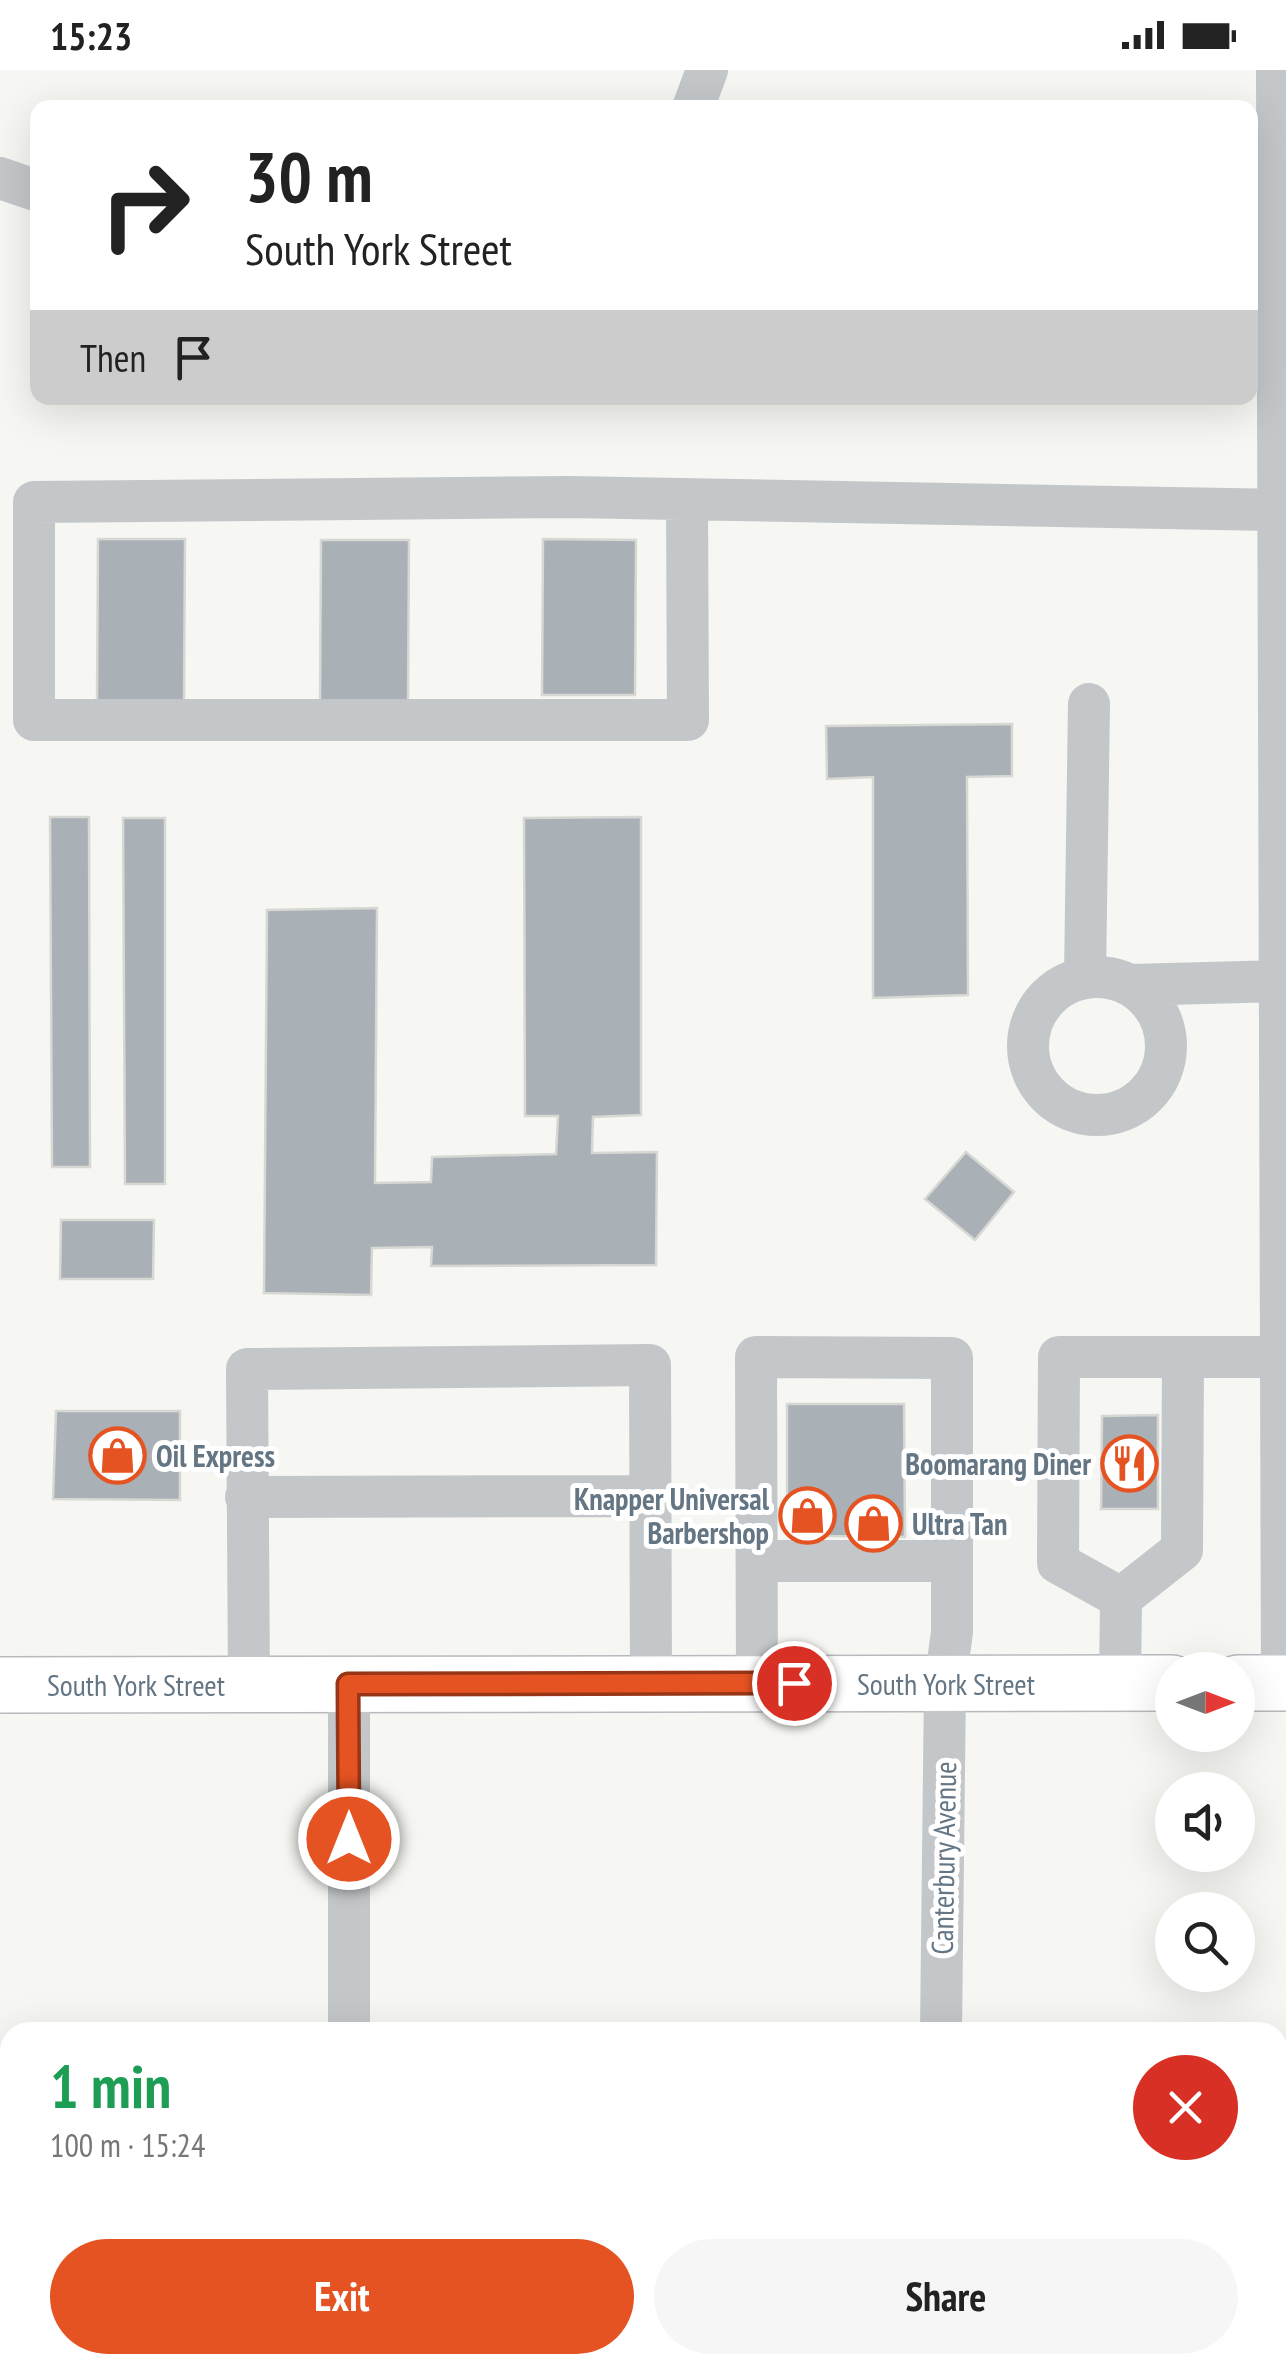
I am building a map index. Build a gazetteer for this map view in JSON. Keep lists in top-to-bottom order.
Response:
{
  "streets": {
    "main road": ["South York Street"],
    "street": ["Canterbury Avenue"]
  },
  "crossings": [
    ["South York Street", "Canterbury Avenue"]
  ],
  "places": {
    "shop": ["Oil Express", "Knapper Universal Barbershop", "Ultra Tan"],
    "restaurant": ["Boomarang Diner"]
  },
  "north": "right",
  "page": {
    "status": "15:23",
    "turn": ["30 m", "South York Street"],
    "then": "Then",
    "heading": ["1 min", "100 m · 15:24"],
    "buttons": ["Exit", "Share"]
  }
}
